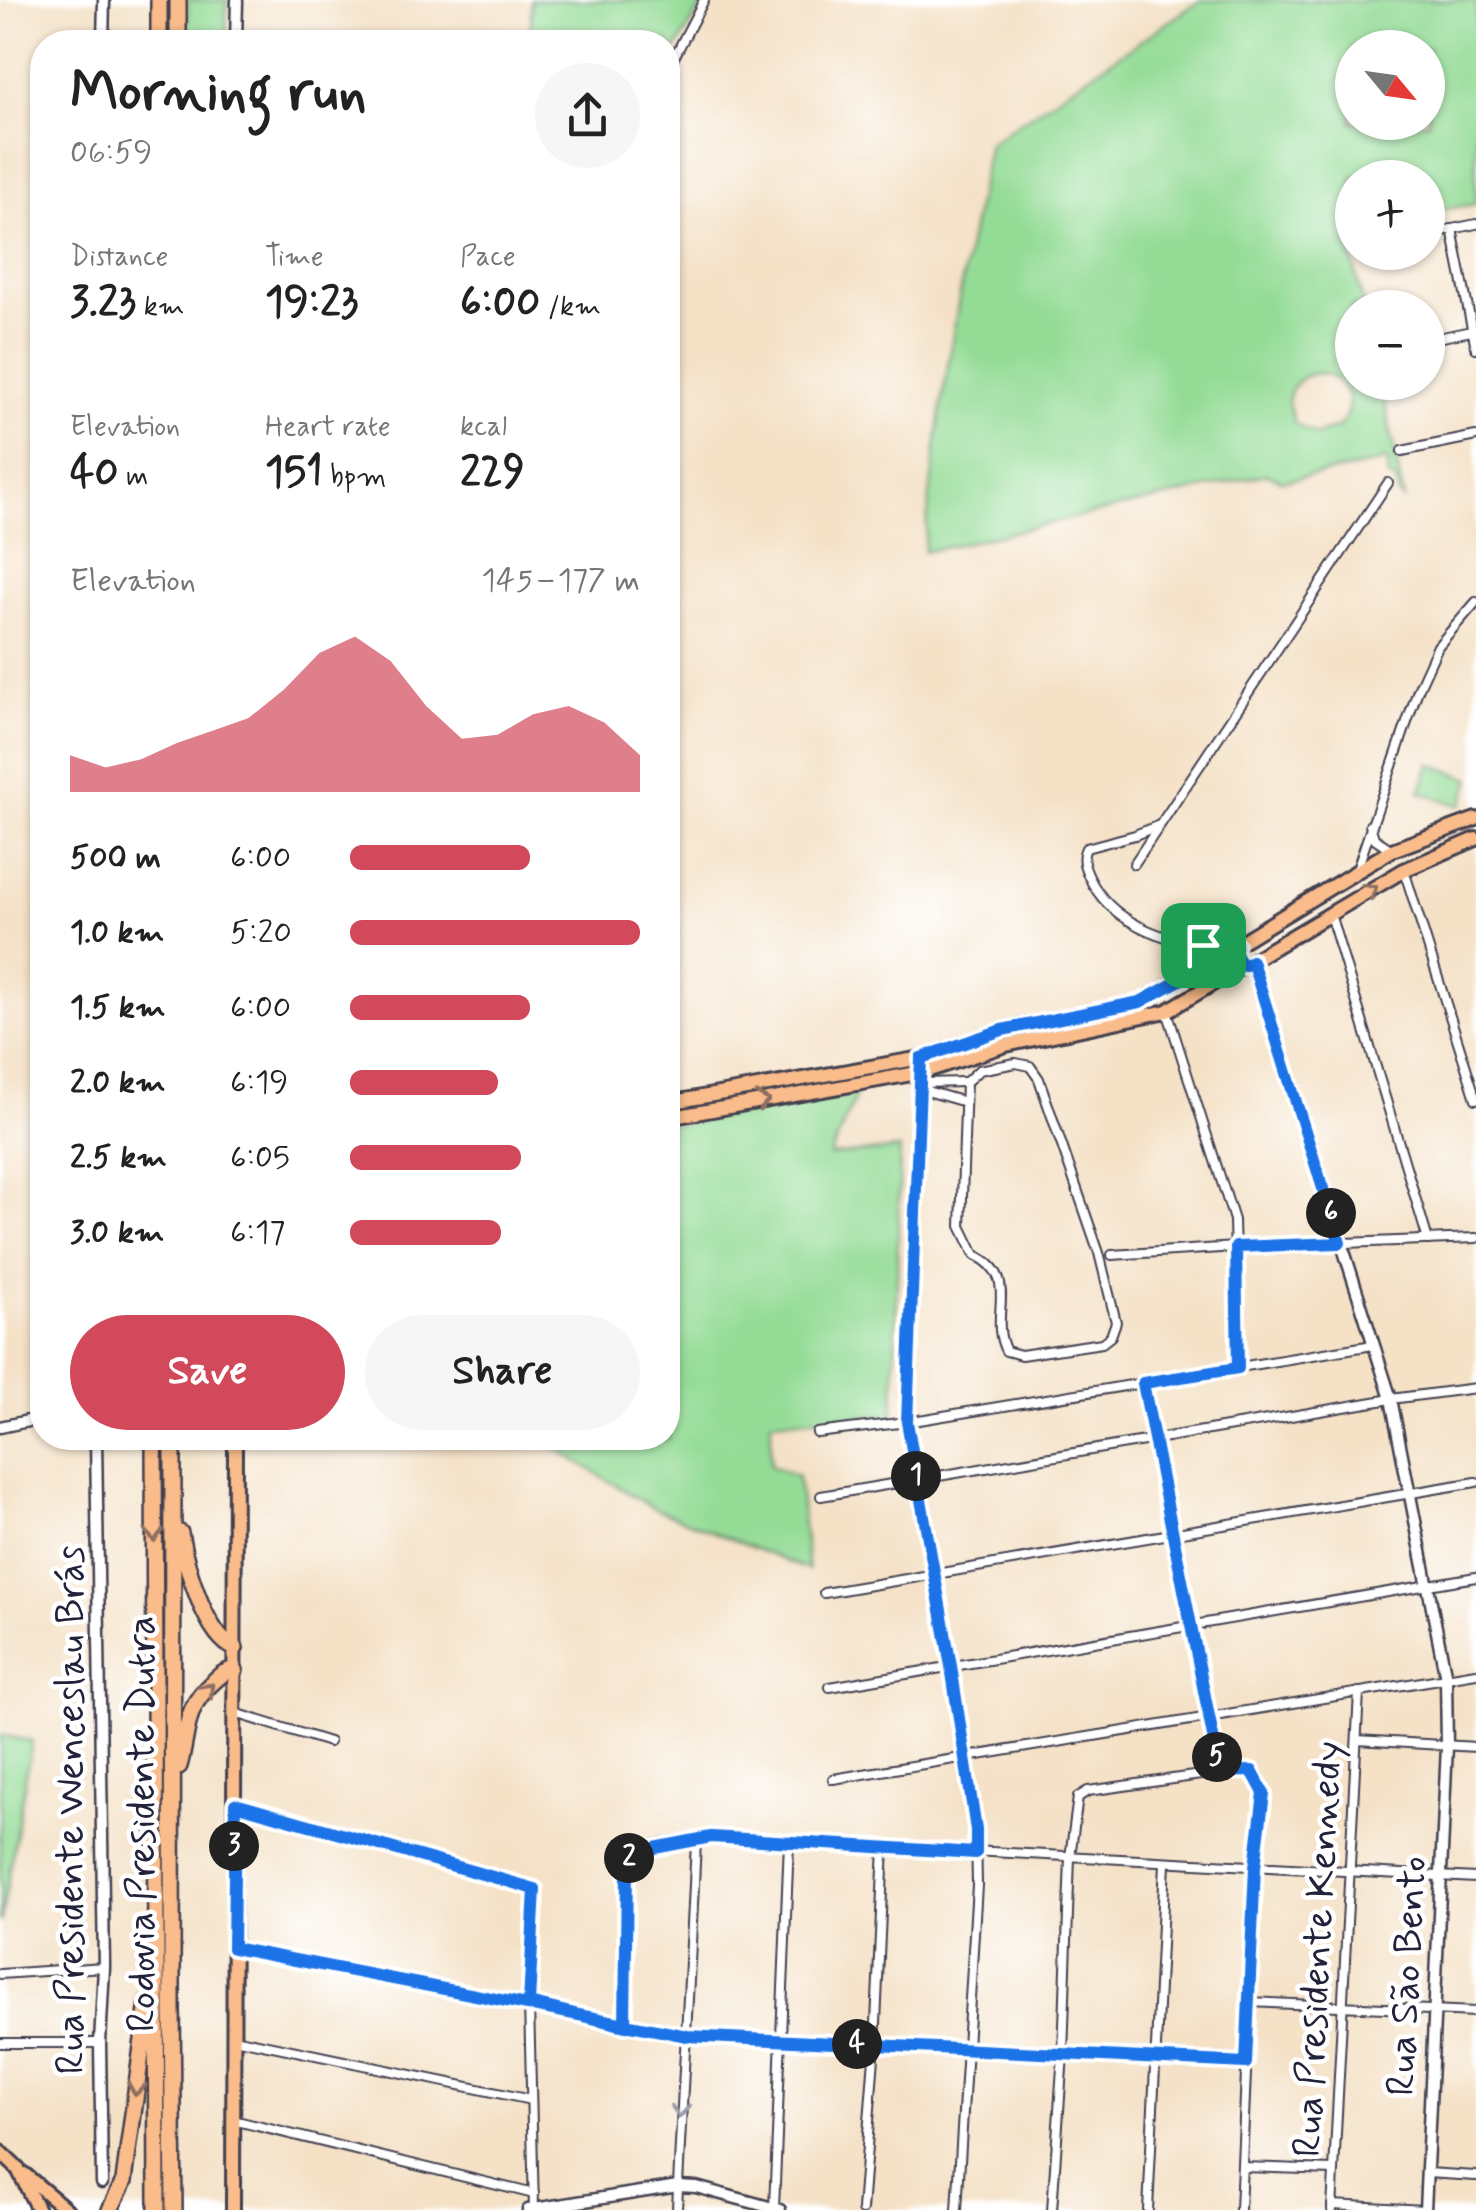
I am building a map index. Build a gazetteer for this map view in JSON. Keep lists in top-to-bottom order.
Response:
{
  "streets": {
    "highway": ["Rodovia Presidente Dutra"],
    "street": ["Rua Presidente Wenceslau Brás", "Rua Presidente Kennedy", "Rua São Bento"]
  },
  "north": "bottom right",
  "page": {
    "map_buttons": ["+", "−"],
    "heading": ["Morning run", "06:59"],
    "stats": [
      ["Distance", "3.23 km"],
      ["Time", "19:23"],
      ["Pace", "6:00 /km"],
      ["Elevation", "40 m"],
      ["Heart rate", "151 bpm"],
      ["kcal", "229"]
    ],
    "chart": ["Elevation", "145–177 m"],
    "list": [
      {
        "name": "500 m",
        "note": "6:00"
      },
      {
        "name": "1.0 km",
        "note": "5:20"
      },
      {
        "name": "1.5 km",
        "note": "6:00"
      },
      {
        "name": "2.0 km",
        "note": "6:19"
      },
      {
        "name": "2.5 km",
        "note": "6:05"
      },
      {
        "name": "3.0 km",
        "note": "6:17"
      }
    ],
    "pins": [
      "6",
      "1",
      "5",
      "3",
      "2",
      "4"
    ],
    "buttons": ["Save", "Share"]
  }
}
